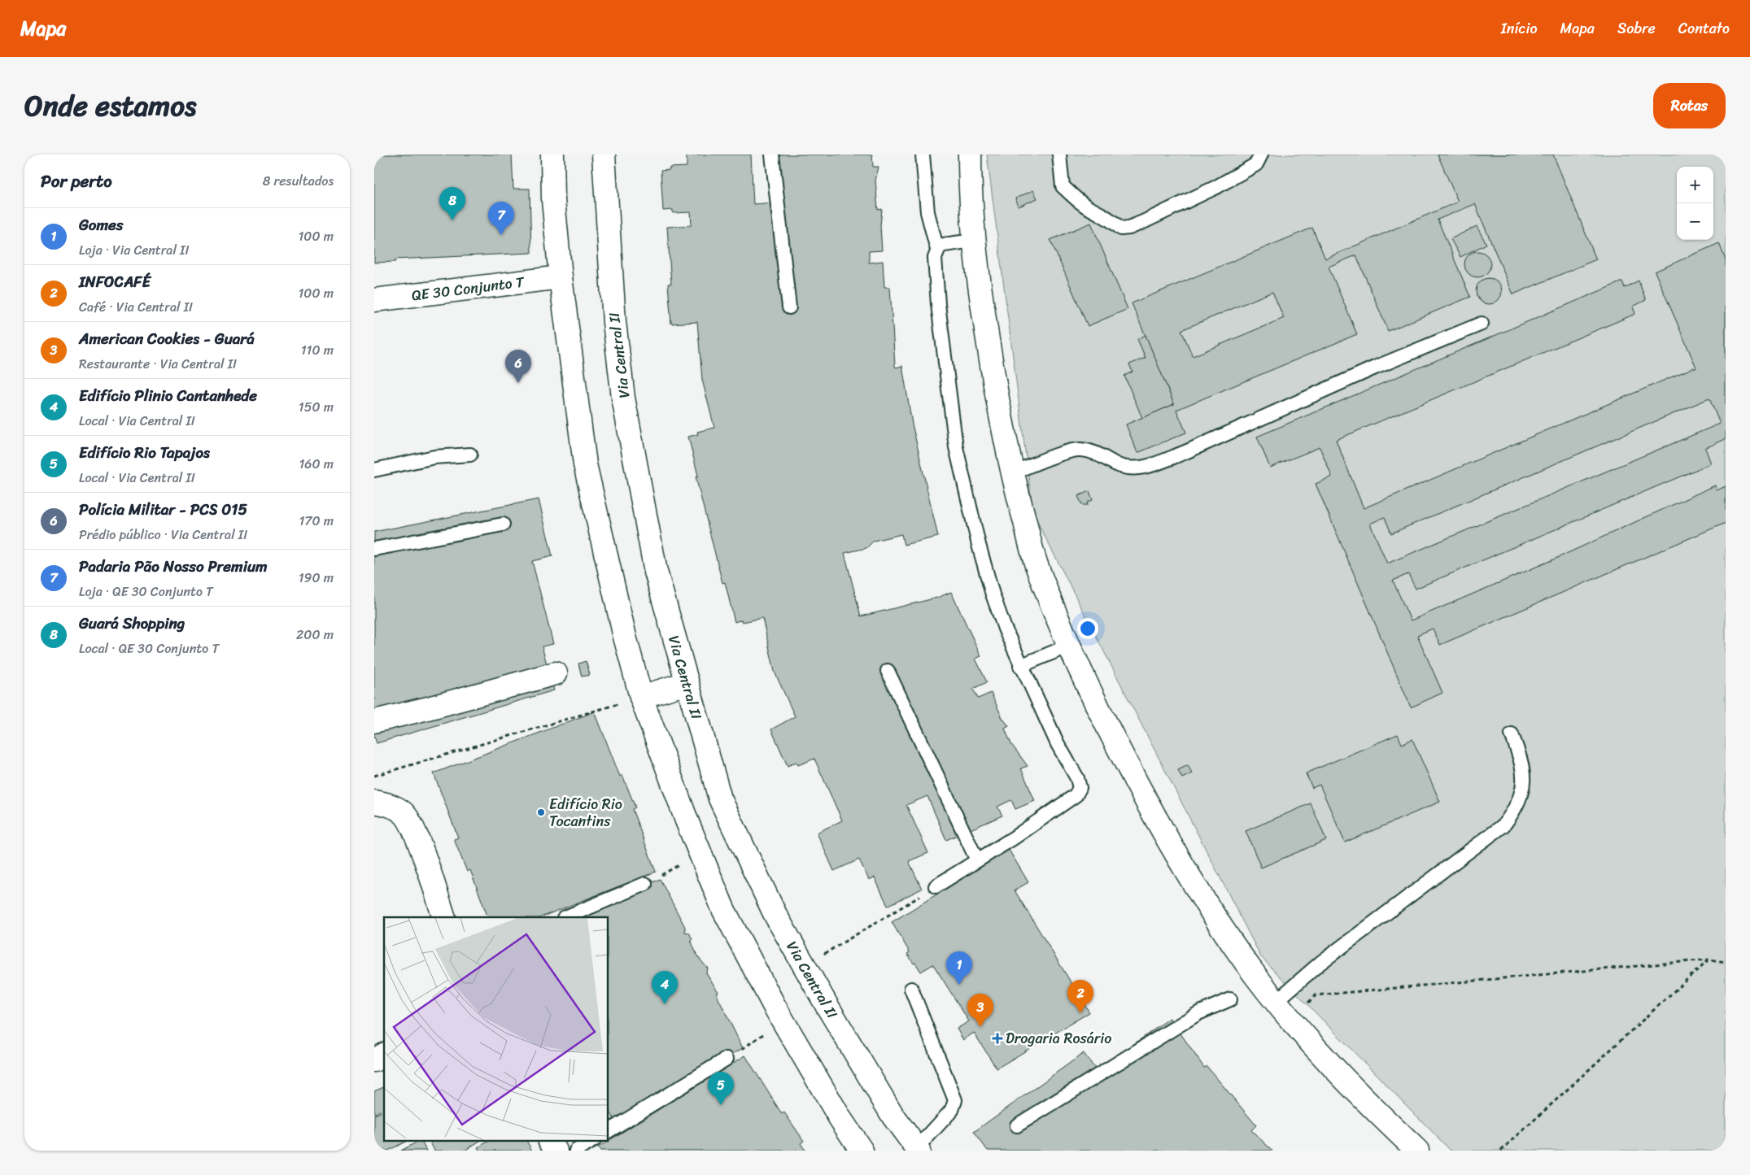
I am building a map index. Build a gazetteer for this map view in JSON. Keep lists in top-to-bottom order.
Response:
{
  "streets": {
    "street": ["QE 30 Conjunto T", "Via Central II"]
  },
  "places": {
    "other": ["Edifício Rio Tocantins"],
    "health": ["Drogaria Rosário"]
  },
  "page": {
    "header": "Mapa",
    "nav": [
      "Início",
      "Mapa",
      "Sobre",
      "Contato"
    ],
    "title": "Onde estamos",
    "buttons": "Rotas",
    "heading": ["Por perto", "8 resultados"],
    "map_buttons": ["+", "−"],
    "pins": [
      "8",
      "7",
      "6",
      "1",
      "4",
      "2",
      "3",
      "5"
    ],
    "list": [
      {
        "mark": "1",
        "name": "Gomes",
        "note": "Loja · Via Central II",
        "value": "100 m"
      },
      {
        "mark": "2",
        "name": "INFOCAFÉ",
        "note": "Café · Via Central II",
        "value": "100 m"
      },
      {
        "mark": "3",
        "name": "American Cookies - Guará",
        "note": "Restaurante · Via Central II",
        "value": "110 m"
      },
      {
        "mark": "4",
        "name": "Edifício Plinio Cantanhede",
        "note": "Local · Via Central II",
        "value": "150 m"
      },
      {
        "mark": "5",
        "name": "Edifício Rio Tapajos",
        "note": "Local · Via Central II",
        "value": "160 m"
      },
      {
        "mark": "6",
        "name": "Polícia Militar - PCS 015",
        "note": "Prédio público · Via Central II",
        "value": "170 m"
      },
      {
        "mark": "7",
        "name": "Padaria Pão Nosso Premium",
        "note": "Loja · QE 30 Conjunto T",
        "value": "190 m"
      },
      {
        "mark": "8",
        "name": "Guará Shopping",
        "note": "Local · QE 30 Conjunto T",
        "value": "200 m"
      }
    ]
  }
}
